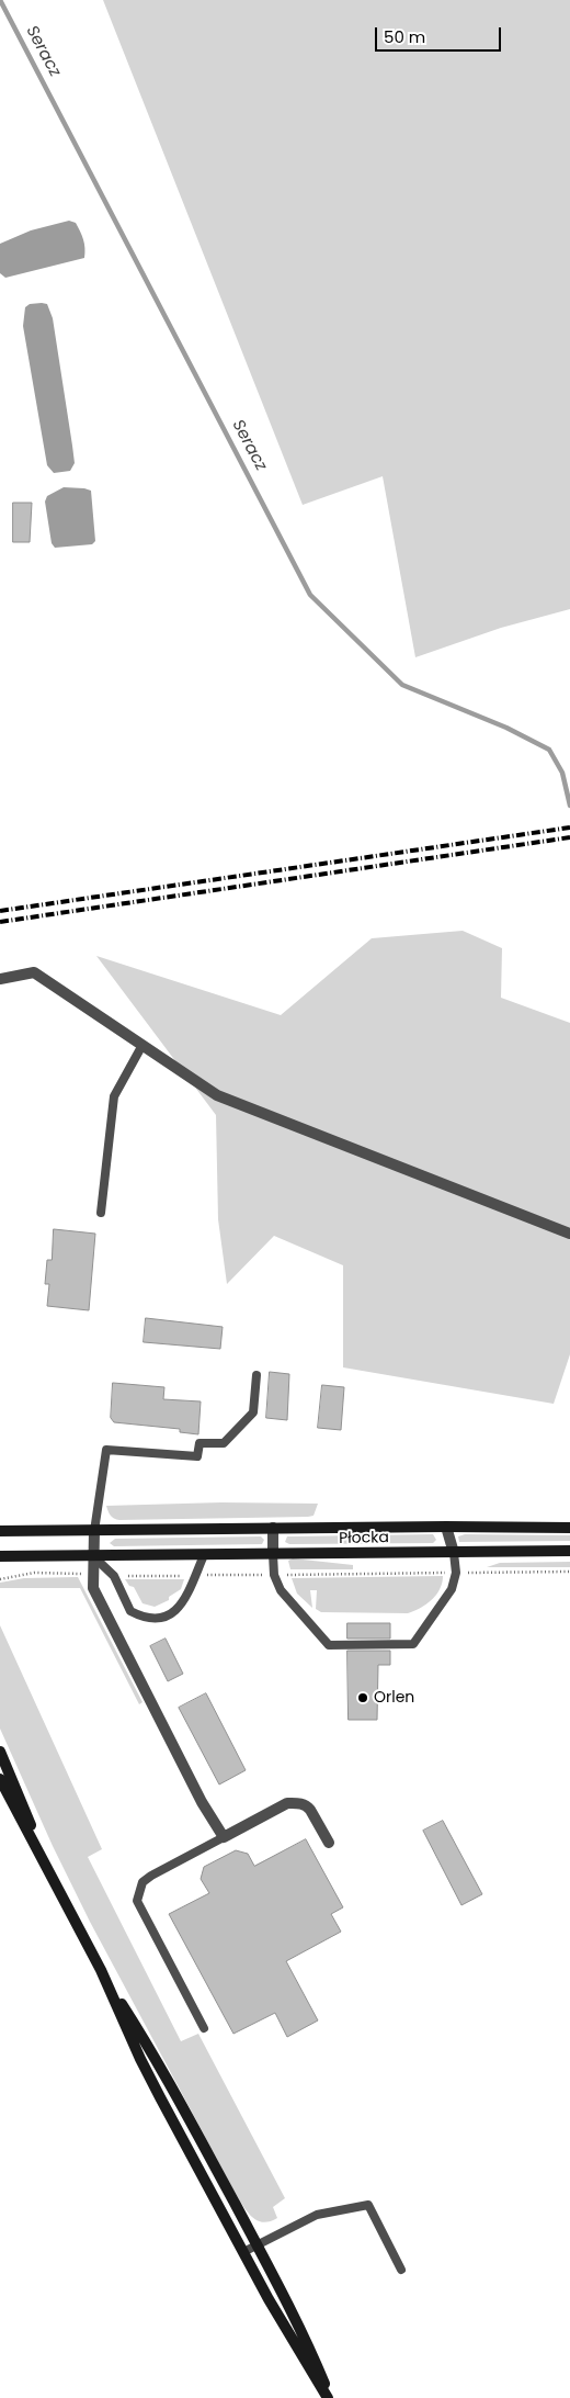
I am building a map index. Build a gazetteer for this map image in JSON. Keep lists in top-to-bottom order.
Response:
{
  "streets": {
    "main road": ["Płocka"]
  },
  "water": ["Seracz"],
  "places": ["Orlen"],
  "scale_bar": "50 m"
}
